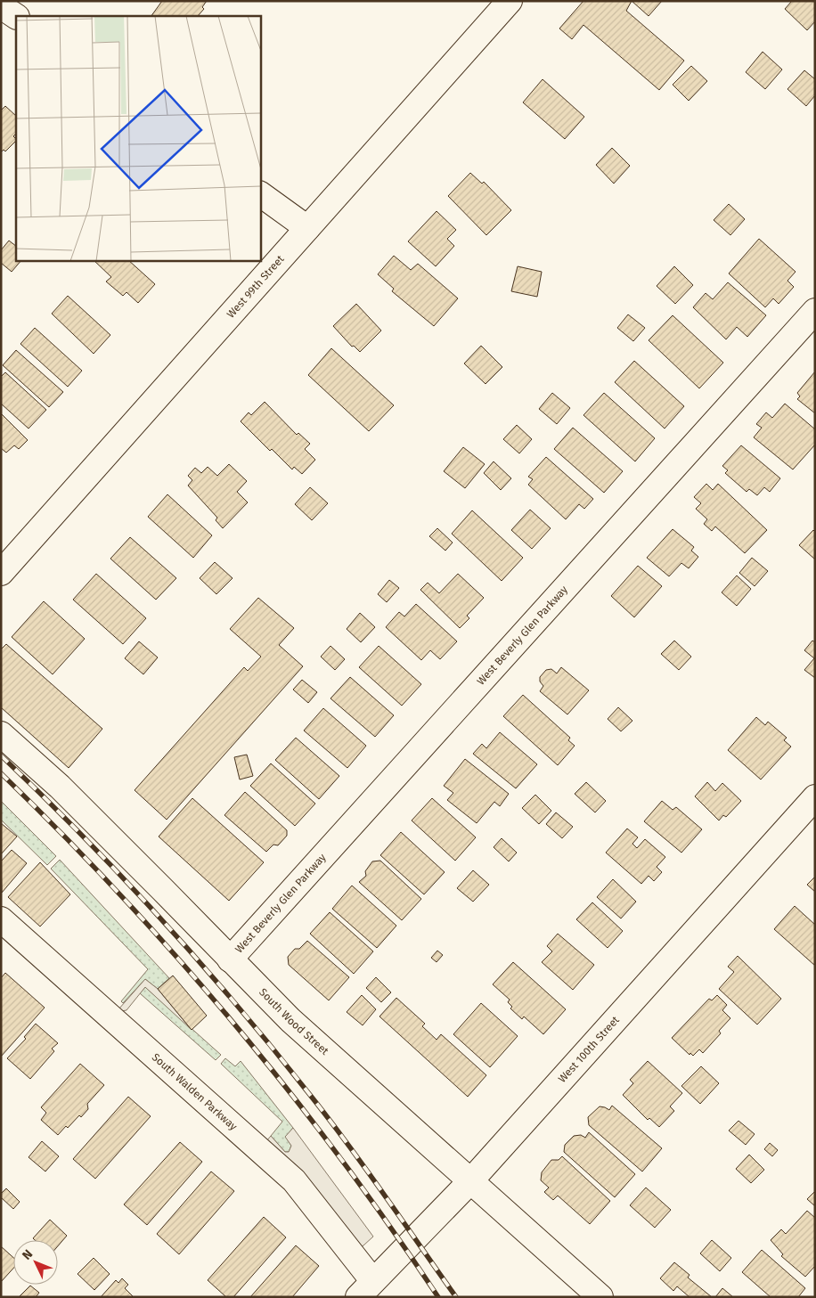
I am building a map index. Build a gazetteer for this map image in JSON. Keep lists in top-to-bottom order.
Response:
{
  "streets": {
    "street": [
      "West 99th Street",
      "West Beverly Glen Parkway",
      "South Wood Street",
      "West 100th Street",
      "South Walden Parkway"
    ]
  },
  "crossings": [
    ["West Beverly Glen Parkway", "South Wood Street"],
    ["South Wood Street", "West 100th Street"],
    ["West 100th Street", "South Walden Parkway"]
  ],
  "north": "top left"
}
